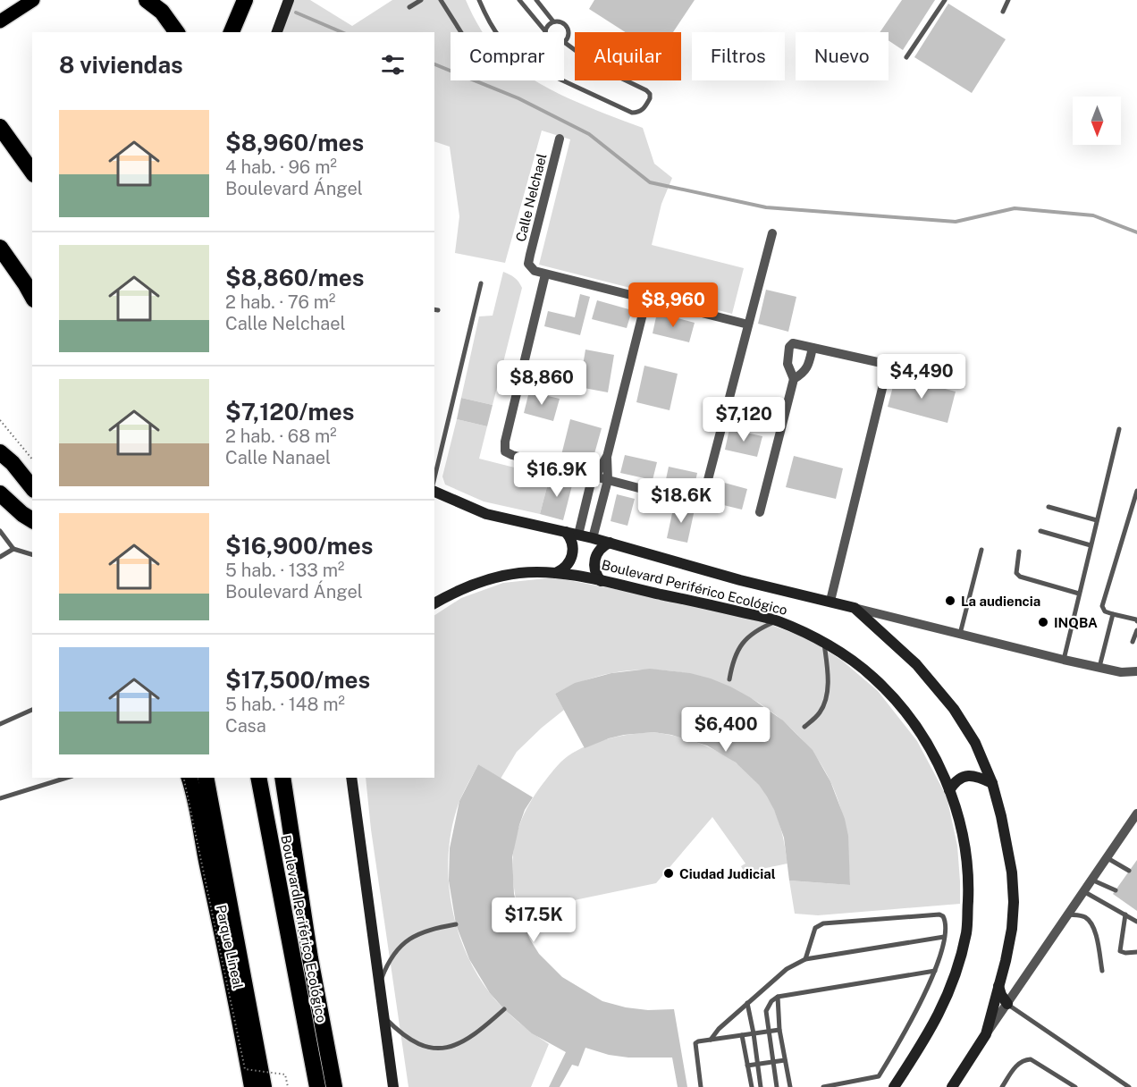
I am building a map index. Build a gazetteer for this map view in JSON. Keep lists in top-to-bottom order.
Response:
{
  "streets": {
    "highway": ["Boulevard Periférico Ecológico"],
    "street": ["Calle Nelchael"],
    "path": ["Parque Lineal"]
  },
  "places": ["La audiencia", "INQBA", "Ciudad Judicial"],
  "north": "bottom",
  "page": {
    "chip": [
      "Comprar",
      "Alquilar",
      "Filtros",
      "Nuevo"
    ],
    "heading": "8 viviendas",
    "list": [
      {
        "name": "$8,960/mes",
        "note": "4 hab. · 96 m² · Boulevard Ángel"
      },
      {
        "name": "$8,860/mes",
        "note": "2 hab. · 76 m² · Calle Nelchael"
      },
      {
        "name": "$7,120/mes",
        "note": "2 hab. · 68 m² · Calle Nanael"
      },
      {
        "name": "$16,900/mes",
        "note": "5 hab. · 133 m² · Boulevard Ángel"
      },
      {
        "name": "$17,500/mes",
        "note": "5 hab. · 148 m² · Casa"
      }
    ],
    "price": [
      "$8,960",
      "$4,490",
      "$8,860",
      "$7,120",
      "$16.9K",
      "$18.6K",
      "$6,400",
      "$17.5K"
    ]
  }
}
